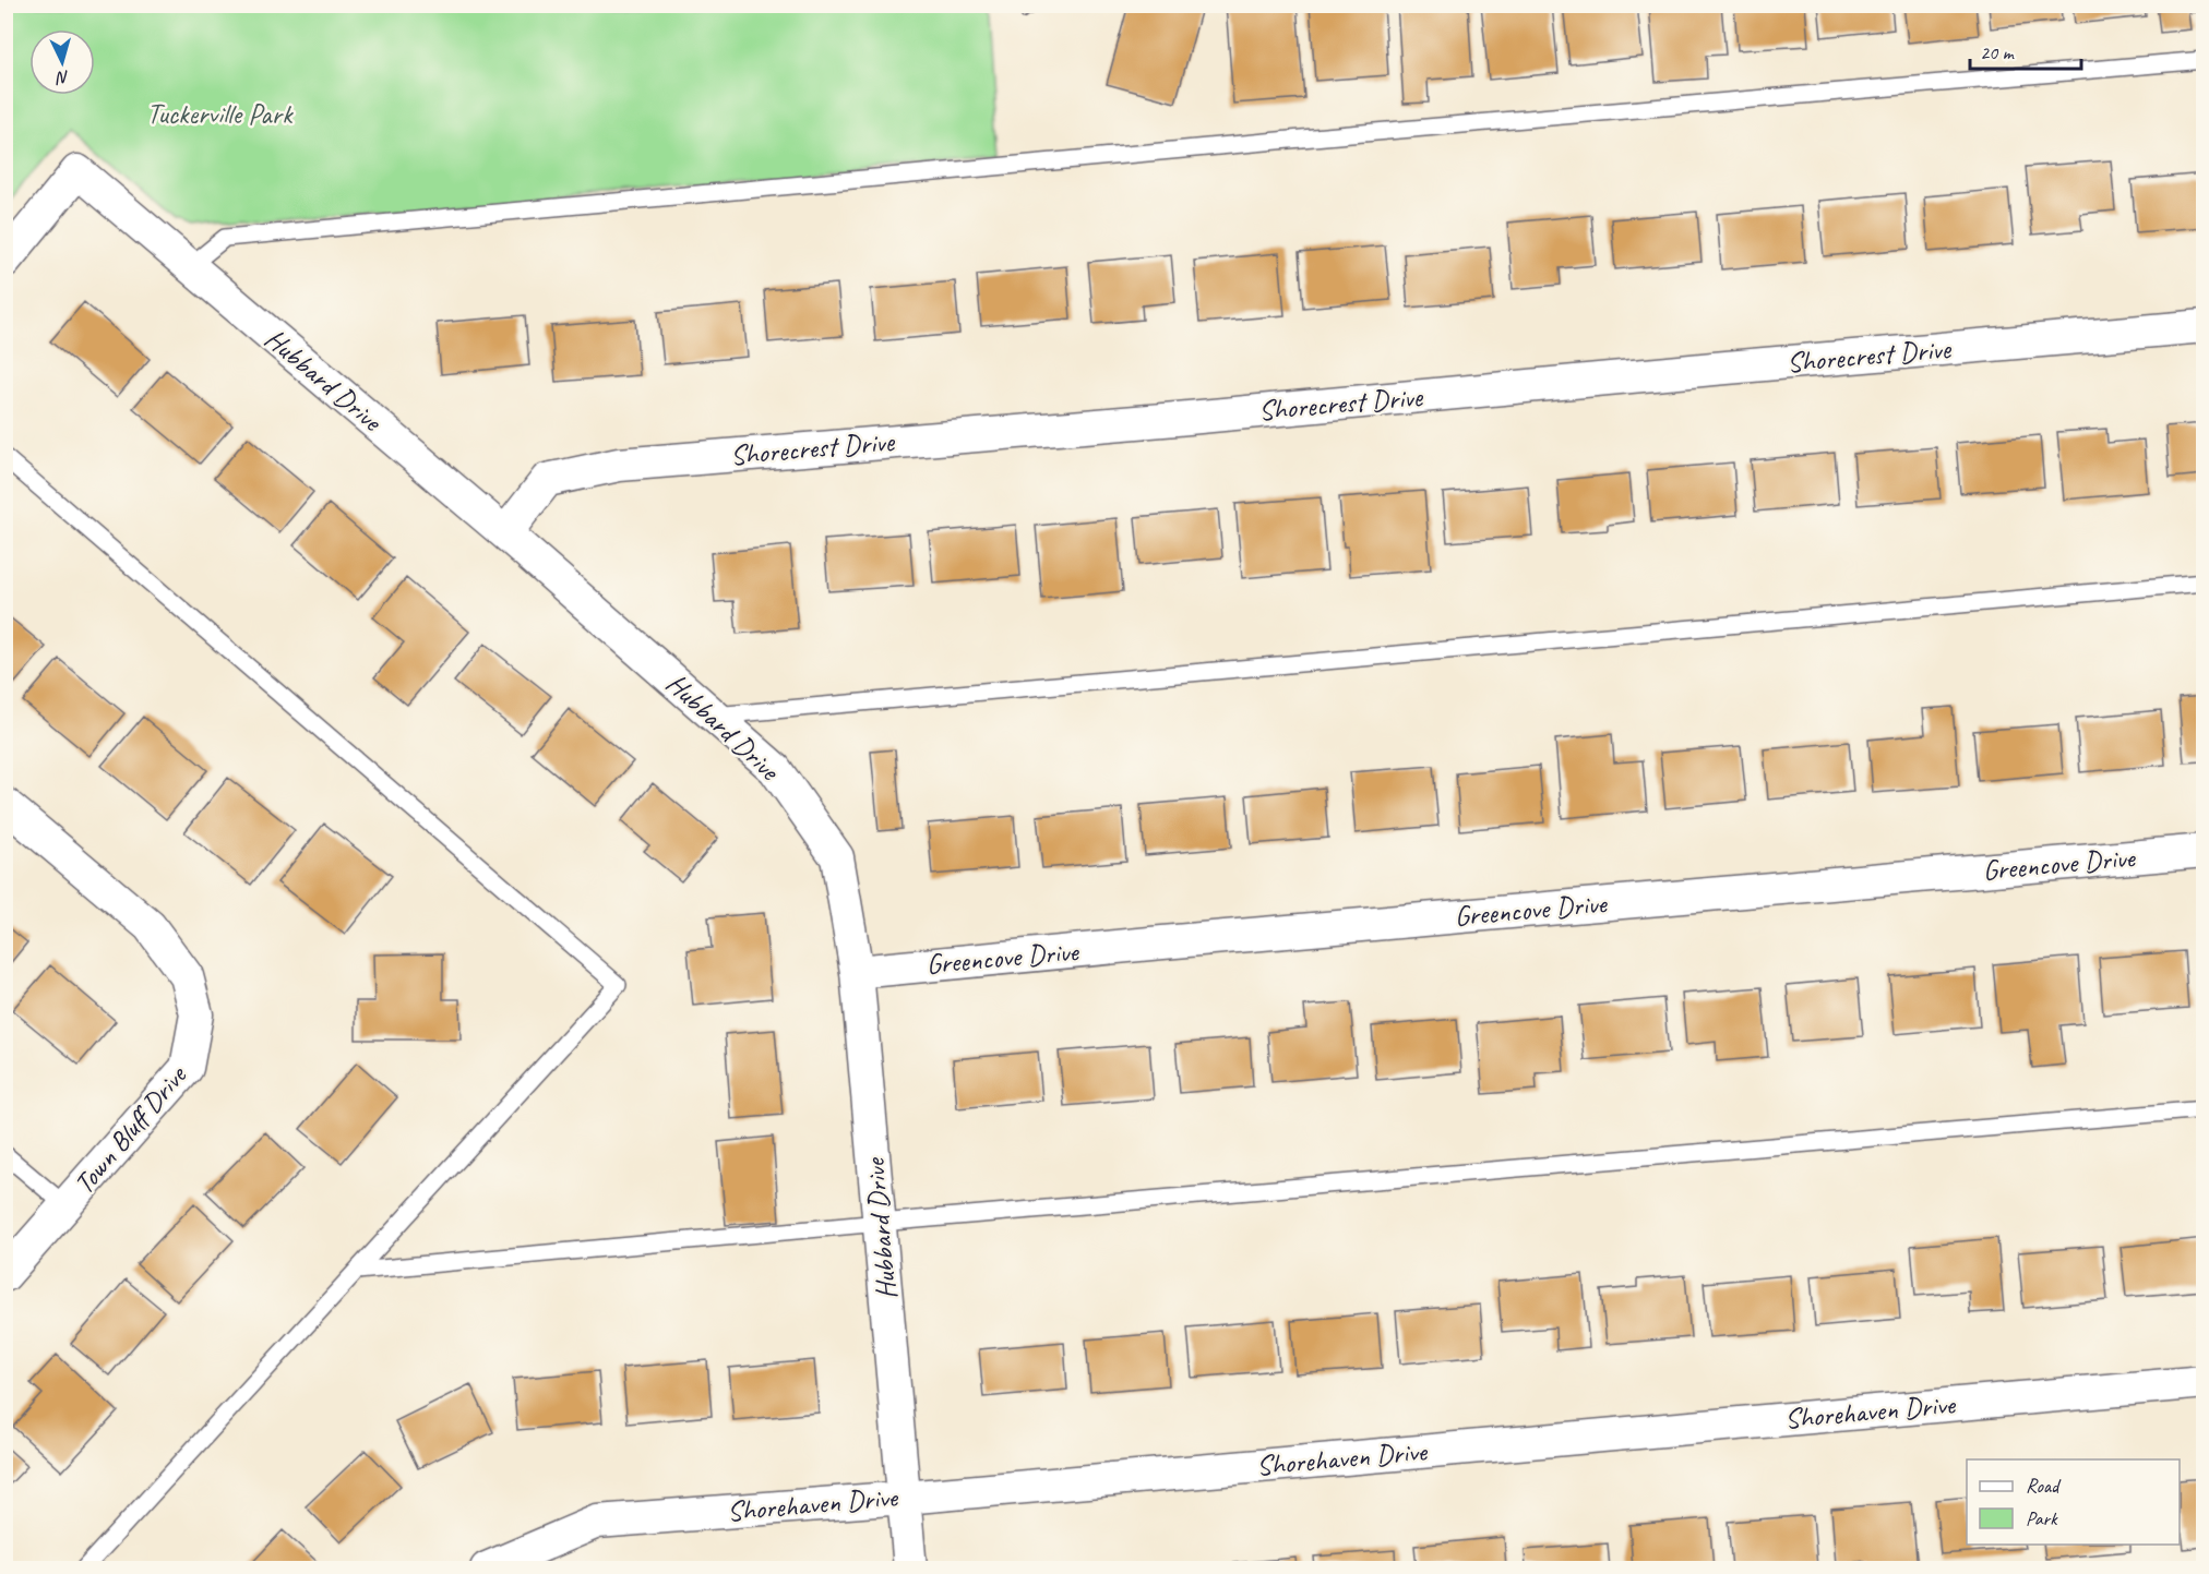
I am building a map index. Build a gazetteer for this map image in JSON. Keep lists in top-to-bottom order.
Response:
{
  "streets": {
    "street": [
      "Shorecrest Drive",
      "Hubbard Drive",
      "Greencove Drive",
      "Town Bluff Drive",
      "Shorehaven Drive"
    ]
  },
  "crossings": [
    ["Shorecrest Drive", "Hubbard Drive"],
    ["Hubbard Drive", "Greencove Drive"],
    ["Hubbard Drive", "Shorehaven Drive"]
  ],
  "parks": ["Tuckerville Park"],
  "legend": ["Road", "Park"],
  "scale_bar": "20 m",
  "north": "bottom"
}
